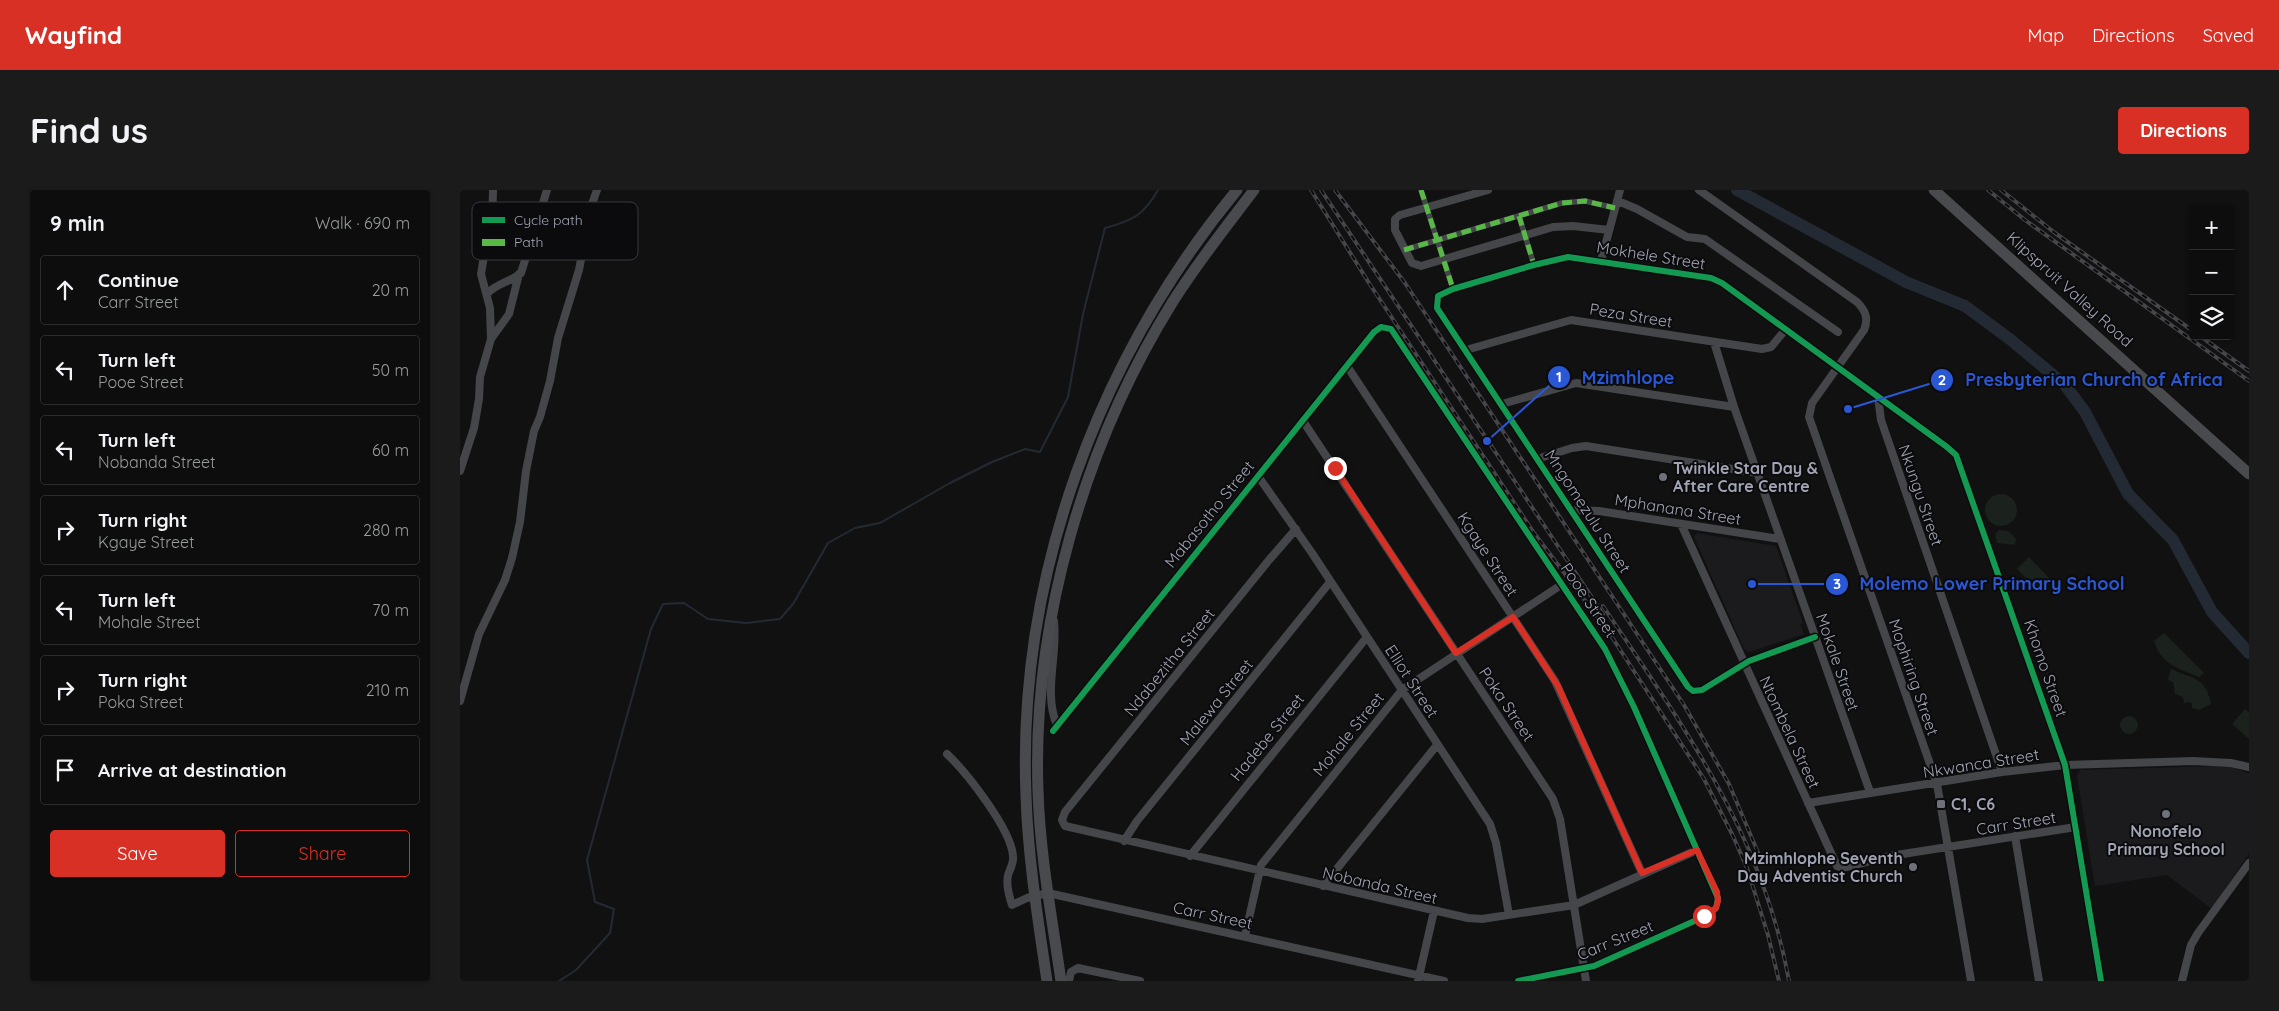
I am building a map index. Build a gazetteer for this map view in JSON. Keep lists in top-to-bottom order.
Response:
{
  "streets": {
    "main road": ["Klipspruit Valley Road"],
    "street": [
      "Mokhele Street",
      "Peza Street",
      "Nkungu Street",
      "Mphanana Street",
      "Mngomezulu Street",
      "Mabasotho Street",
      "Kgaye Street",
      "Pooe Street",
      "Ndabezitha Street",
      "Mokale Street",
      "Khomo Street",
      "Mophiring Street",
      "Elliot Street",
      "Malewa Street",
      "Poka Street",
      "Ntombela Street",
      "Mohale Street",
      "Hadebe Street",
      "Nkwanca Street",
      "Carr Street",
      "Nobanda Street"
    ]
  },
  "crossings": [
    ["Mokhele Street", "Peza Street"],
    ["Mokhele Street", "Mngomezulu Street"],
    ["Mokhele Street", "Khomo Street"],
    ["Mokhele Street", "Mophiring Street"],
    ["Peza Street", "Mngomezulu Street"],
    ["Peza Street", "Mokale Street"],
    ["Nkungu Street", "Khomo Street"],
    ["Nkungu Street", "Nkwanca Street"],
    ["Mphanana Street", "Mngomezulu Street"],
    ["Mphanana Street", "Mokale Street"],
    ["Mphanana Street", "Ntombela Street"],
    ["Mngomezulu Street", "Ntombela Street"],
    ["Mabasotho Street", "Kgaye Street"],
    ["Mabasotho Street", "Pooe Street"],
    ["Mabasotho Street", "Elliot Street"],
    ["Mabasotho Street", "Poka Street"],
    ["Kgaye Street", "Mohale Street"],
    ["Kgaye Street", "Nobanda Street"],
    ["Pooe Street", "Mohale Street"],
    ["Pooe Street", "Carr Street"],
    ["Pooe Street", "Nobanda Street"],
    ["Ndabezitha Street", "Elliot Street"],
    ["Ndabezitha Street", "Nobanda Street"],
    ["Mokale Street", "Nkwanca Street"],
    ["Khomo Street", "Mophiring Street"],
    ["Khomo Street", "Nkwanca Street"],
    ["Khomo Street", "Carr Street"],
    ["Mophiring Street", "Nkwanca Street"],
    ["Mophiring Street", "Carr Street"],
    ["Elliot Street", "Malewa Street"],
    ["Elliot Street", "Mohale Street"],
    ["Elliot Street", "Hadebe Street"],
    ["Elliot Street", "Nobanda Street"],
    ["Malewa Street", "Nobanda Street"],
    ["Poka Street", "Mohale Street"],
    ["Poka Street", "Carr Street"],
    ["Poka Street", "Nobanda Street"],
    ["Ntombela Street", "Nkwanca Street"],
    ["Ntombela Street", "Carr Street"],
    ["Mohale Street", "Carr Street"],
    ["Mohale Street", "Nobanda Street"],
    ["Hadebe Street", "Nobanda Street"]
  ],
  "places": {
    "other": [
      "Presbyterian Church of Africa",
      "Mzimhlope",
      "Twinkle Star Day & After Care Centre",
      "Molemo Lower Primary School",
      "Nonofelo Primary School",
      "Mzimhlophe Seventh Day Adventist Church"
    ],
    "transit": ["C1, C6"]
  },
  "legend": ["Cycle path", "Path"],
  "page": {
    "header": "Wayfind",
    "nav": ["Map", "Directions", "Saved"],
    "buttons": [
      "Directions",
      ["Save", "Share"]
    ],
    "title": "Find us",
    "heading": ["9 min", "Walk · 690 m"],
    "map_buttons": ["+", "−"],
    "list": [
      ["Continue", "Carr Street", "20 m"],
      ["Turn left", "Pooe Street", "50 m"],
      ["Turn left", "Nobanda Street", "60 m"],
      ["Turn right", "Kgaye Street", "280 m"],
      ["Turn left", "Mohale Street", "70 m"],
      ["Turn right", "Poka Street", "210 m"],
      "Arrive at destination"
    ]
  }
}
